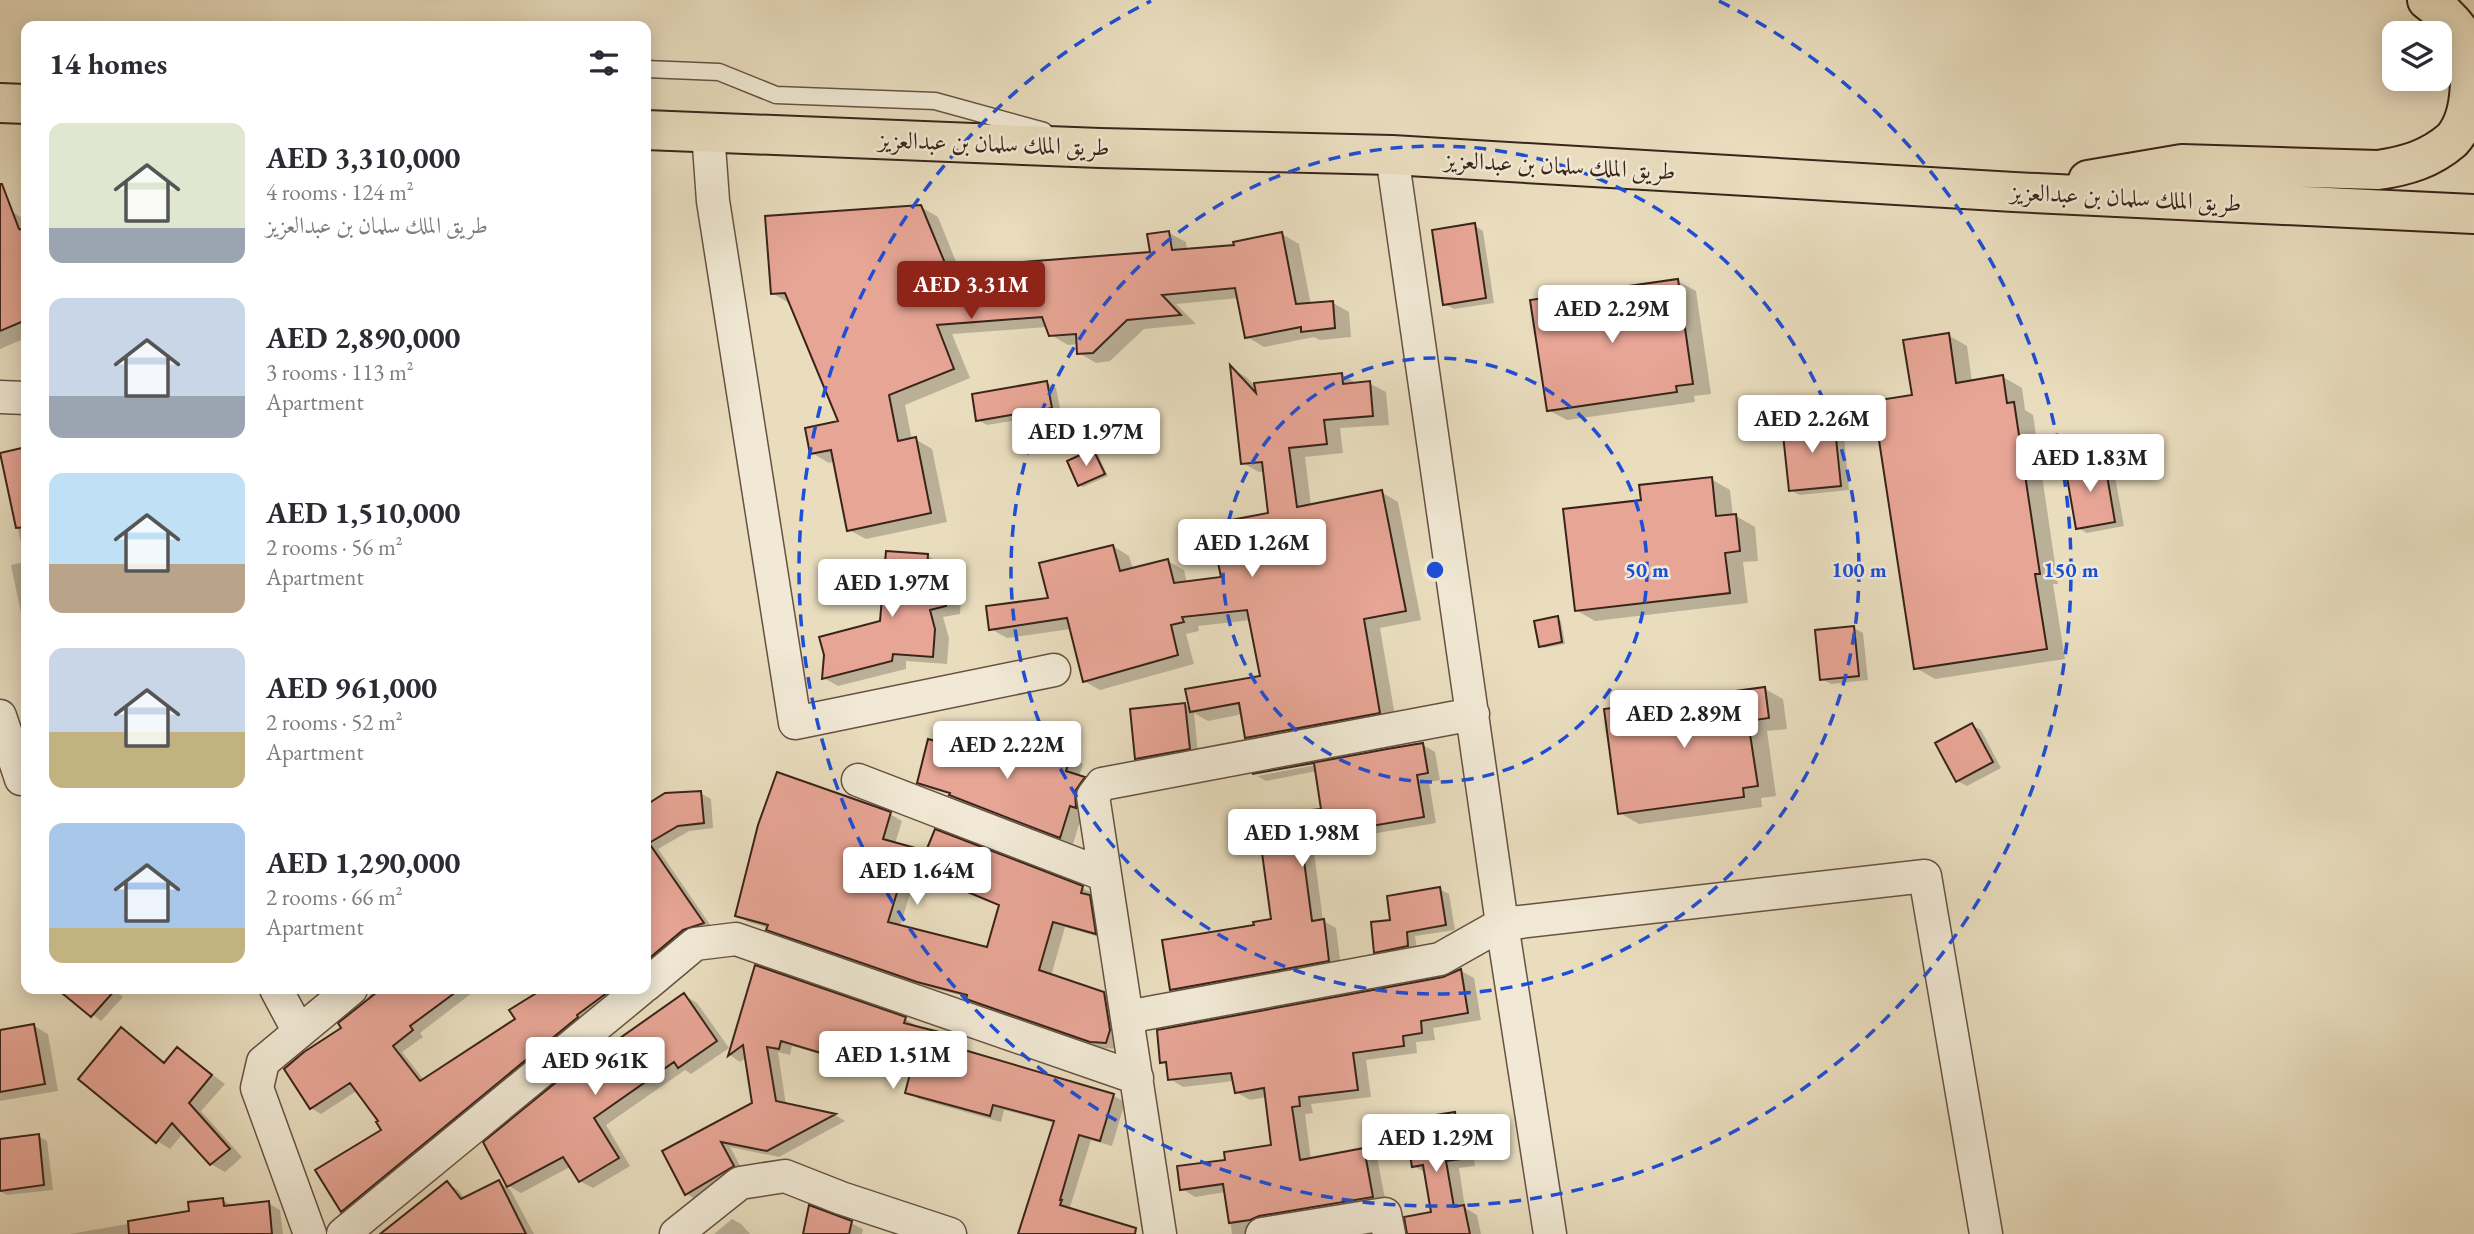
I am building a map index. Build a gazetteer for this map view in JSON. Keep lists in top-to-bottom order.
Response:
{
  "streets": {
    "main road": ["طريق الملك سلمان بن عبدالعزيز"]
  },
  "page": {
    "heading": "14 homes",
    "list": [
      {
        "name": "AED 3,310,000",
        "note": "4 rooms · 124 m² · طريق الملك سلمان بن عبدالعزيز"
      },
      {
        "name": "AED 2,890,000",
        "note": "3 rooms · 113 m² · Apartment"
      },
      {
        "name": "AED 1,510,000",
        "note": "2 rooms · 56 m² · Apartment"
      },
      {
        "name": "AED 961,000",
        "note": "2 rooms · 52 m² · Apartment"
      },
      {
        "name": "AED 1,290,000",
        "note": "2 rooms · 66 m² · Apartment"
      }
    ],
    "price": [
      "AED 3.31M",
      "AED 2.29M",
      "AED 2.26M",
      "AED 1.97M",
      "AED 1.83M",
      "AED 1.26M",
      "AED 1.97M",
      "AED 2.89M",
      "AED 2.22M",
      "AED 1.98M",
      "AED 1.64M",
      "AED 1.51M",
      "AED 961K",
      "AED 1.29M"
    ]
  },
  "rings": ["50 m", "100 m", "150 m"]
}
